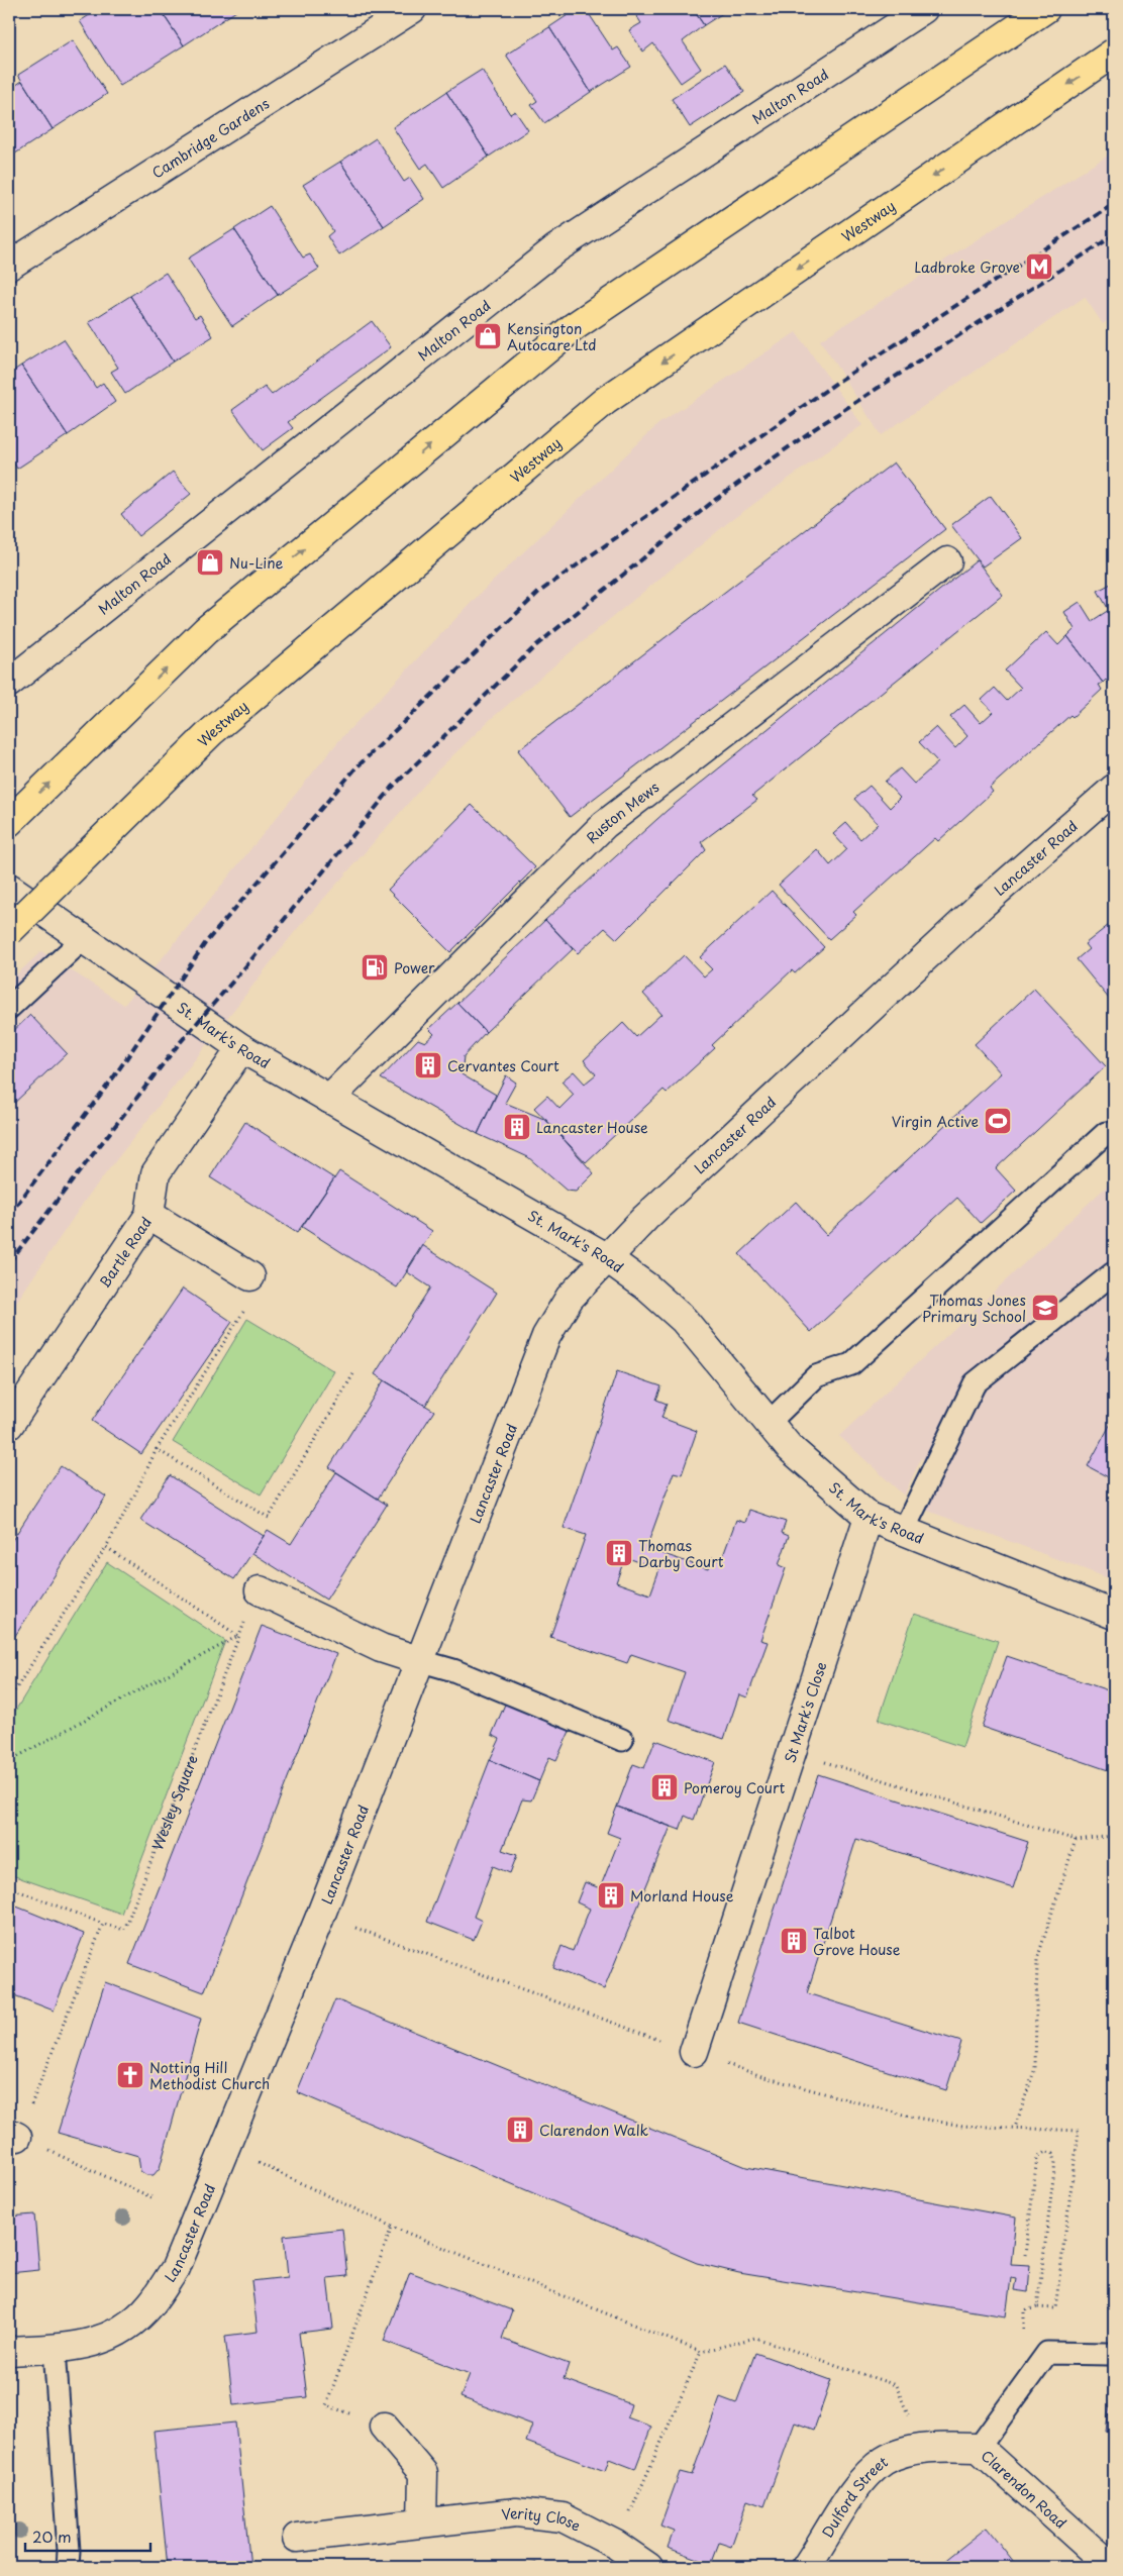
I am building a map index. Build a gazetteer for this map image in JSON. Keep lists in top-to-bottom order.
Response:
{
  "streets": {
    "highway": ["Westway"],
    "street": [
      "Malton Road",
      "Cambridge Gardens",
      "Ruston Mews",
      "Lancaster Road",
      "St. Mark's Road",
      "Bartle Road",
      "St Mark's Close",
      "Clarendon Road",
      "Dulford Street",
      "Verity Close"
    ],
    "path": ["Wesley Square"]
  },
  "crossings": [
    ["Ruston Mews", "St. Mark's Road"],
    ["Lancaster Road", "St. Mark's Road"],
    ["St. Mark's Road", "Bartle Road"],
    ["St. Mark's Road", "St Mark's Close"],
    ["Clarendon Road", "Dulford Street"]
  ],
  "places": {
    "metro station": ["Ladbroke Grove"],
    "shop": ["Kensington Autocare Ltd", "Nu-Line"],
    "fuel station": ["Power"],
    "building": [
      "Cervantes Court",
      "Lancaster House",
      "Thomas Darby Court",
      "Pomeroy Court",
      "Morland House",
      "Talbot Grove House",
      "Clarendon Walk"
    ],
    "sports": ["Virgin Active"],
    "school or university": ["Thomas Jones Primary School"],
    "church": ["Notting Hill Methodist Church"]
  },
  "scale_bar": "20 m"
}
